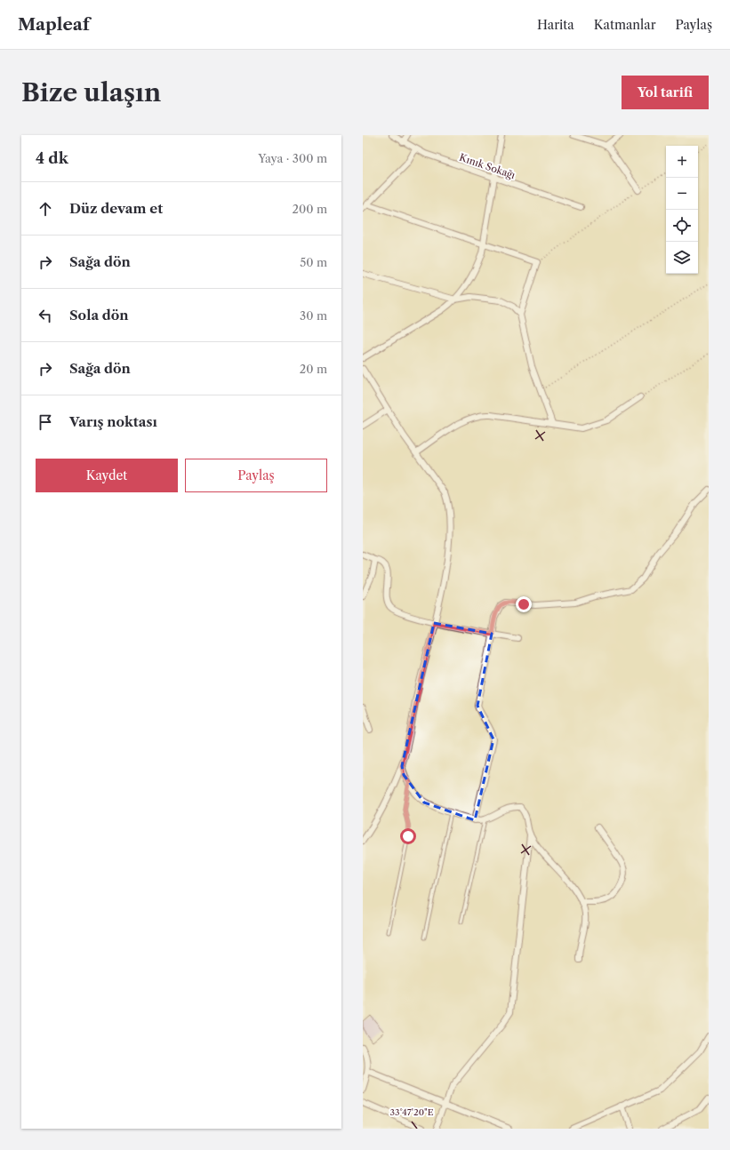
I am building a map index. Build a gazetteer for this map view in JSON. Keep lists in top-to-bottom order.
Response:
{
  "streets": {
    "street": ["Kınık Sokağı"]
  },
  "page": {
    "header": "Mapleaf",
    "nav": ["Harita", "Katmanlar", "Paylaş"],
    "buttons": [
      "Yol tarifi",
      ["Kaydet", "Paylaş"]
    ],
    "title": "Bize ulaşın",
    "heading": ["4 dk", "Yaya · 300 m"],
    "map_buttons": ["+", "−"],
    "list": [
      ["Düz devam et", "200 m"],
      ["Sağa dön", "50 m"],
      ["Sola dön", "30 m"],
      ["Sağa dön", "20 m"],
      "Varış noktası"
    ]
  },
  "coordinates": ["33°47'20\"E"]
}
